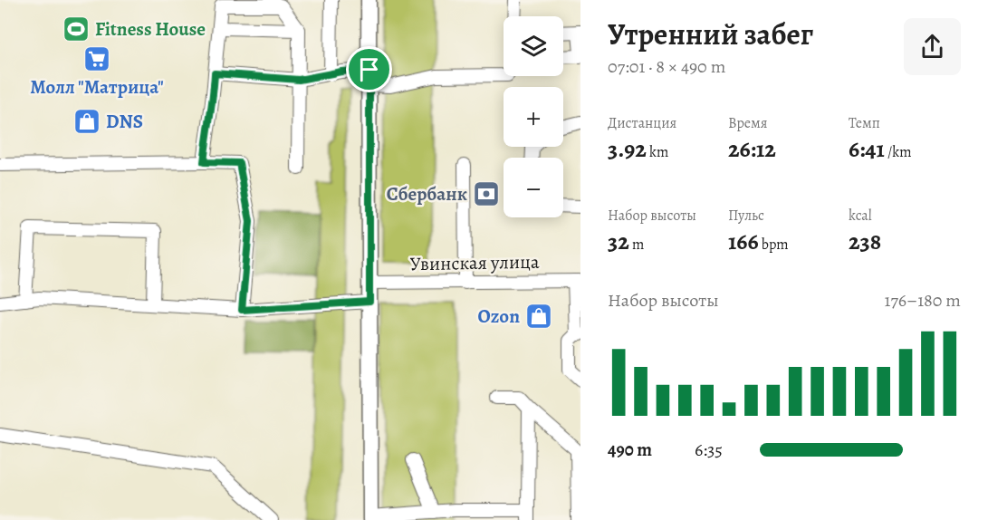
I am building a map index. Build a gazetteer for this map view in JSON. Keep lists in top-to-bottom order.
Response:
{
  "streets": {
    "street": ["Увинская улица"]
  },
  "places": {
    "sports": ["Fitness House"],
    "supermarket": ["Молл \"Матрица\""],
    "shop": ["DNS", "Ozon"],
    "bank": ["Сбербанк"]
  },
  "page": {
    "heading": ["Утренний забег", "07:01 · 8 × 490 m"],
    "map_buttons": ["+", "−"],
    "stats": [
      ["Дистанция", "3.92 km"],
      ["Время", "26:12"],
      ["Темп", "6:41 /km"],
      ["Набор высоты", "32 m"],
      ["Пульс", "166 bpm"],
      ["kcal", "238"]
    ],
    "chart": ["Набор высоты", "176–180 m"],
    "list": [
      {
        "name": "490 m",
        "note": "6:35"
      }
    ]
  }
}
